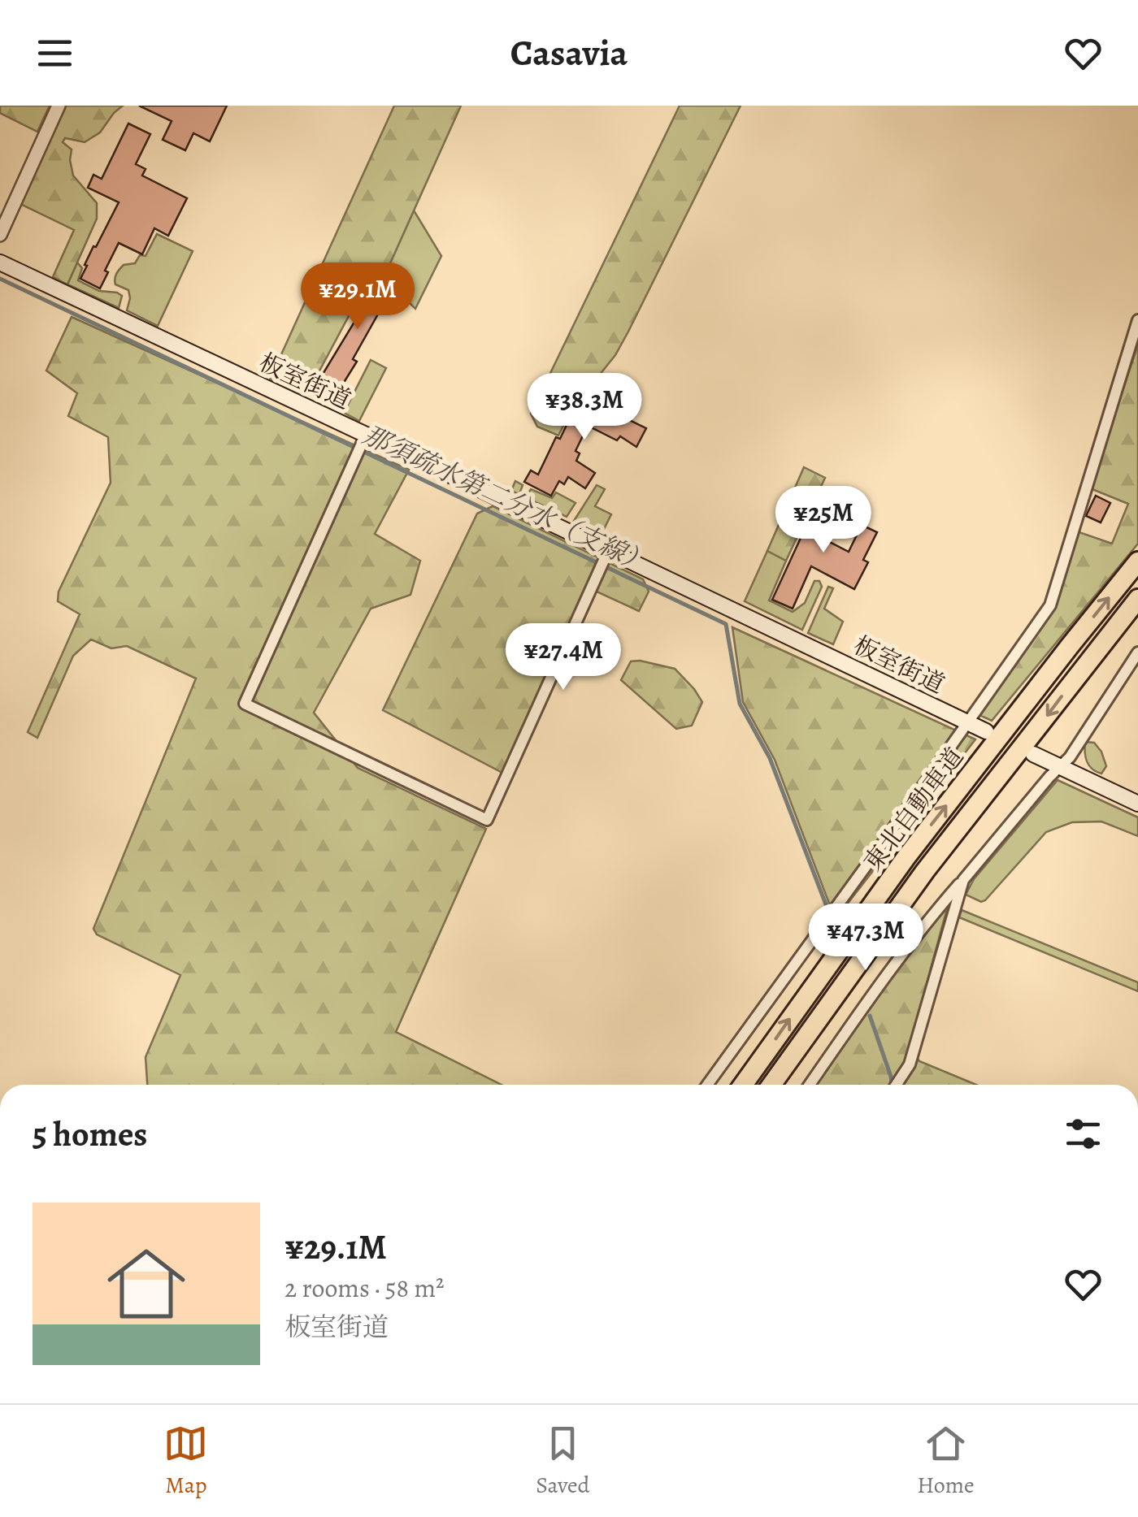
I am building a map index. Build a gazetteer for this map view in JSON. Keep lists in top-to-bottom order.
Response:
{
  "streets": {
    "highway": ["東北自動車道"],
    "main road": ["板室街道"]
  },
  "water": ["那須疏水第二分水（支線）"],
  "page": {
    "header": "Casavia",
    "price": [
      "¥29.1M",
      "¥38.3M",
      "¥25M",
      "¥27.4M",
      "¥47.3M"
    ],
    "heading": "5 homes",
    "list": [
      {
        "name": "¥29.1M",
        "note": "2 rooms · 58 m² · 板室街道"
      }
    ],
    "tabs": ["Map", "Saved", "Home"]
  }
}
